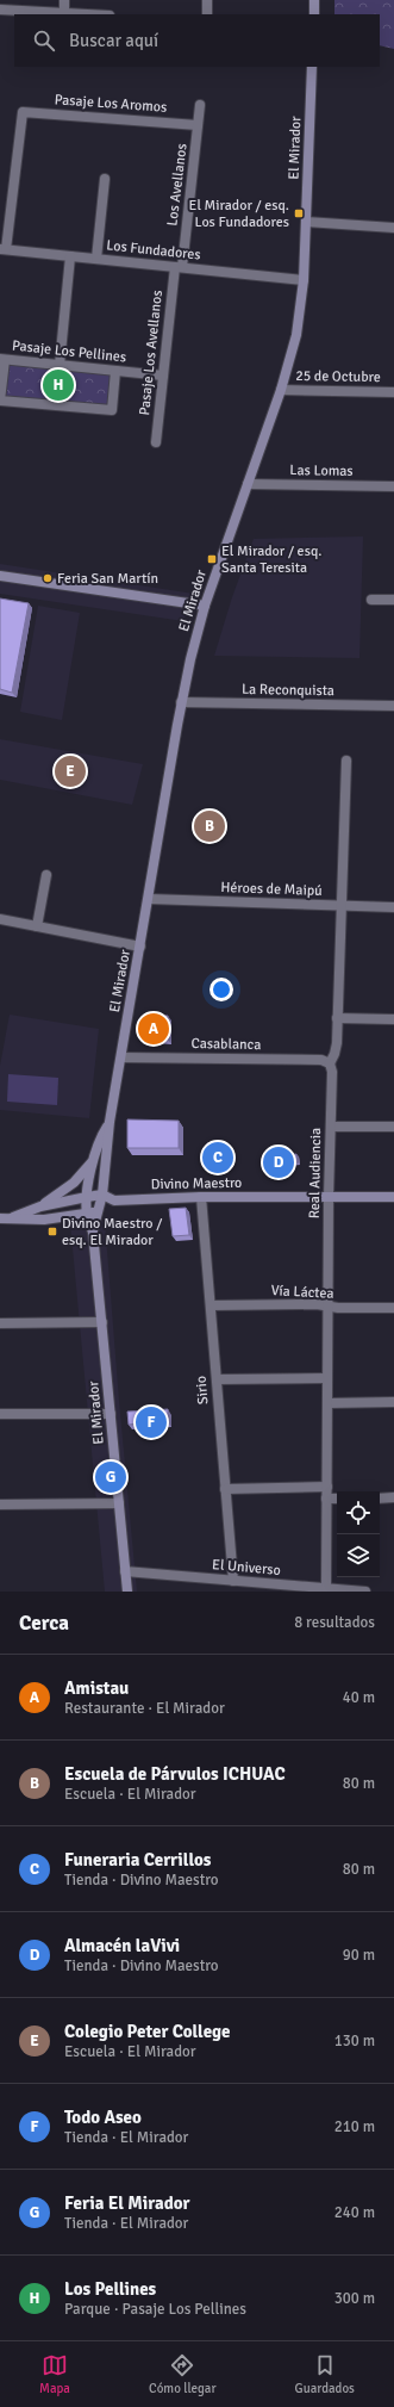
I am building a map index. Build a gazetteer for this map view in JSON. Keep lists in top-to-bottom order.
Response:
{
  "streets": {
    "main road": ["El Mirador", "Divino Maestro"],
    "street": [
      "Pasaje Los Aromos",
      "Los Avellanos",
      "Los Fundadores",
      "Pasaje Los Pellines",
      "Pasaje Los Avellanos",
      "25 de Octubre",
      "Las Lomas",
      "La Reconquista",
      "Héroes de Maipú",
      "Casablanca",
      "Real Audiencia",
      "Vía Láctea",
      "Sirio",
      "El Universo"
    ]
  },
  "crossings": [
    ["Pasaje Los Aromos", "Los Avellanos"],
    ["Pasaje Los Aromos", "Los Fundadores"],
    ["El Mirador", "Los Fundadores"],
    ["El Mirador", "25 de Octubre"],
    ["El Mirador", "Las Lomas"],
    ["El Mirador", "La Reconquista"],
    ["El Mirador", "Héroes de Maipú"],
    ["El Mirador", "Casablanca"],
    ["El Mirador", "Divino Maestro"],
    ["El Mirador", "El Universo"],
    ["Los Avellanos", "Los Fundadores"],
    ["Los Avellanos", "Pasaje Los Avellanos"],
    ["Los Fundadores", "Pasaje Los Avellanos"],
    ["Pasaje Los Pellines", "Pasaje Los Avellanos"],
    ["Héroes de Maipú", "Real Audiencia"],
    ["Casablanca", "Real Audiencia"],
    ["Real Audiencia", "Divino Maestro"],
    ["Real Audiencia", "Vía Láctea"],
    ["Real Audiencia", "El Universo"],
    ["Divino Maestro", "Sirio"],
    ["Vía Láctea", "Sirio"],
    ["Sirio", "El Universo"]
  ],
  "places": {
    "transit": ["El Mirador / esq. Los Fundadores", "El Mirador / esq. Santa Teresita", "Divino Maestro / esq. El Mirador"],
    "other": ["Feria San Martín"]
  },
  "page": {
    "search": "Buscar aquí",
    "pins": [
      "H",
      "E",
      "B",
      "A",
      "C",
      "D",
      "F",
      "G"
    ],
    "heading": ["Cerca", "8 resultados"],
    "list": [
      {
        "mark": "A",
        "name": "Amistau",
        "note": "Restaurante · El Mirador",
        "value": "40 m"
      },
      {
        "mark": "B",
        "name": "Escuela de Párvulos ICHUAC",
        "note": "Escuela · El Mirador",
        "value": "80 m"
      },
      {
        "mark": "C",
        "name": "Funeraria Cerrillos",
        "note": "Tienda · Divino Maestro",
        "value": "80 m"
      },
      {
        "mark": "D",
        "name": "Almacén laVivi",
        "note": "Tienda · Divino Maestro",
        "value": "90 m"
      },
      {
        "mark": "E",
        "name": "Colegio Peter College",
        "note": "Escuela · El Mirador",
        "value": "130 m"
      },
      {
        "mark": "F",
        "name": "Todo Aseo",
        "note": "Tienda · El Mirador",
        "value": "210 m"
      },
      {
        "mark": "G",
        "name": "Feria El Mirador",
        "note": "Tienda · El Mirador",
        "value": "240 m"
      },
      {
        "mark": "H",
        "name": "Los Pellines",
        "note": "Parque · Pasaje Los Pellines",
        "value": "300 m"
      }
    ],
    "nav": ["Mapa", "Cómo llegar", "Guardados"]
  }
}
